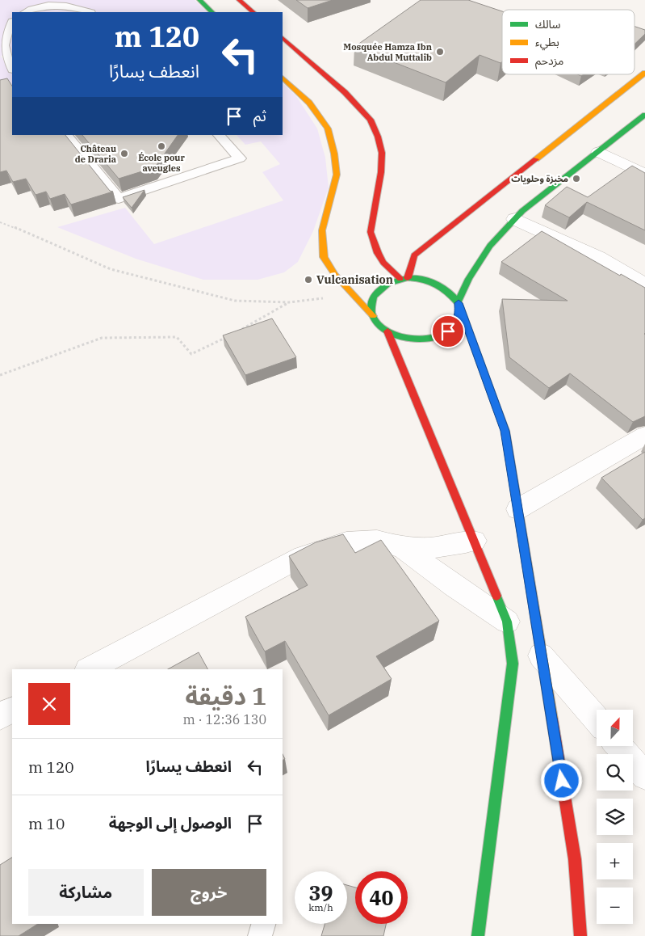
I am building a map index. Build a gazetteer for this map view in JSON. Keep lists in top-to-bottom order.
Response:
{
  "places": [
    "Mosquée Hamza Ibn Abdul Muttalib",
    "École pour aveugles",
    "Château de Draria",
    "مخبزة وحلويات",
    "Vulcanisation"
  ],
  "legend": ["سالك", "بطيء", "مزدحم"],
  "north": "top",
  "page": {
    "turn": ["120 m", "انعطف يسارًا"],
    "then": "ثم",
    "heading": ["1 دقيقة", "130 m · 12:36"],
    "map_buttons": ["+", "−"],
    "list": [
      {
        "name": "انعطف يسارًا",
        "value": "120 m"
      },
      {
        "name": "الوصول إلى الوجهة",
        "value": "10 m"
      }
    ],
    "buttons": ["خروج", "مشاركة"],
    "speed": "39 km/h",
    "limit": "40"
  }
}
